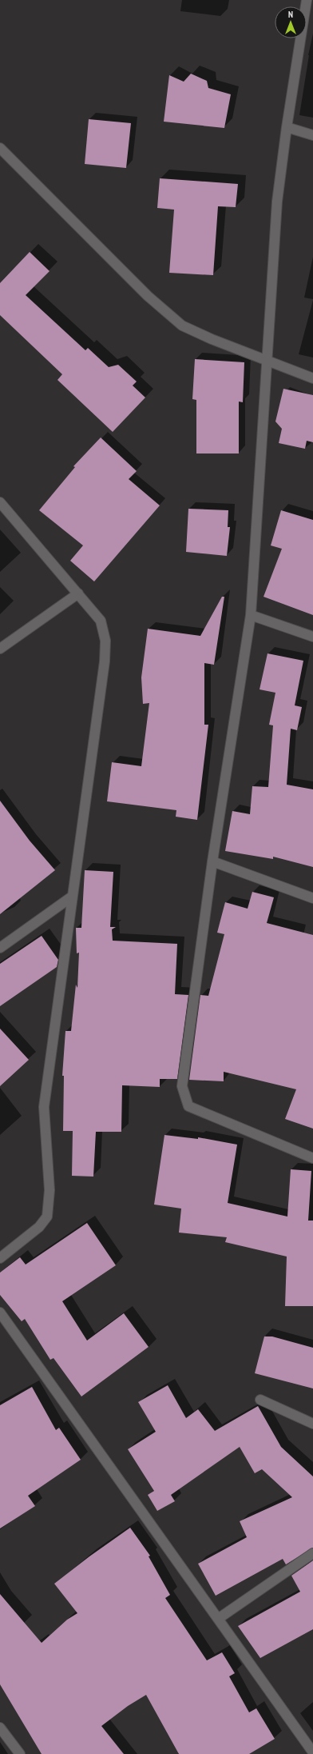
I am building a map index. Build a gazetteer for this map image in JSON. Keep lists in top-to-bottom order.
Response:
{
  "north": "top"
}
